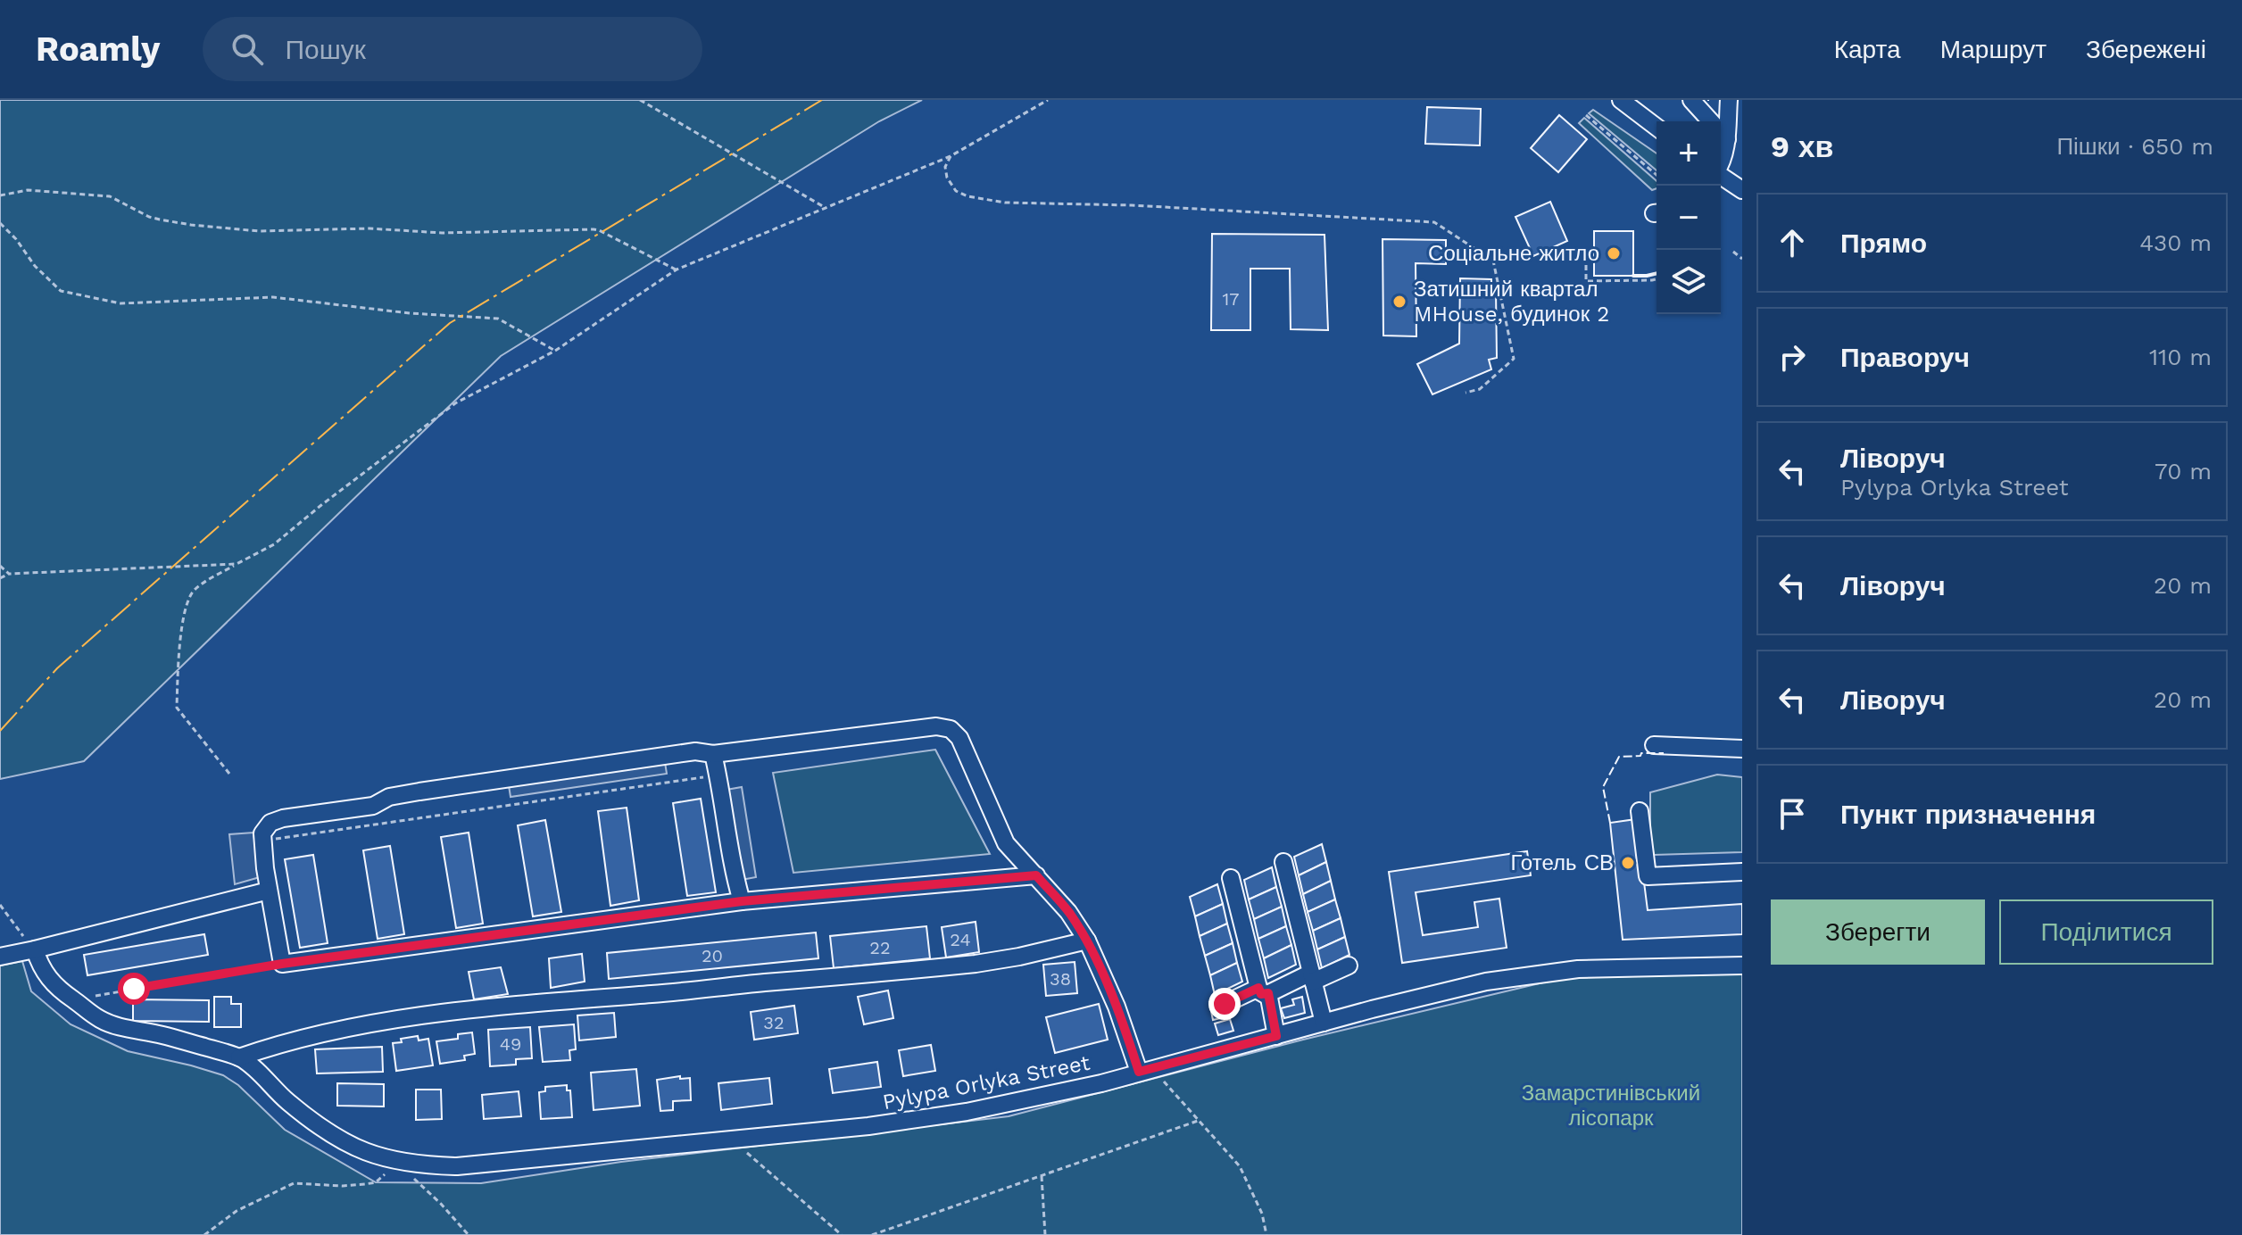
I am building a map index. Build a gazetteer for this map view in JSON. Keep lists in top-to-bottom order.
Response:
{
  "streets": {
    "street": ["Pylypa Orlyka Street"]
  },
  "parks": ["Замарстинівський лісопарк"],
  "places": ["Соціальне житло", "Затишний квартал MHouse, будинок 2", "Готель СВ"],
  "house_numbers": [
    "17",
    "24",
    "22",
    "20",
    "38",
    "32",
    "49"
  ],
  "page": {
    "header": "Roamly",
    "search": "Пошук",
    "nav": ["Карта", "Маршрут", "Збережені"],
    "heading": ["9 хв", "Пішки · 650 m"],
    "map_buttons": ["+", "−"],
    "list": [
      ["Прямо", "430 m"],
      ["Праворуч", "110 m"],
      ["Ліворуч", "Pylypa Orlyka Street", "70 m"],
      ["Ліворуч", "20 m"],
      ["Ліворуч", "20 m"],
      "Пункт призначення"
    ],
    "buttons": ["Зберегти", "Поділитися"]
  }
}
